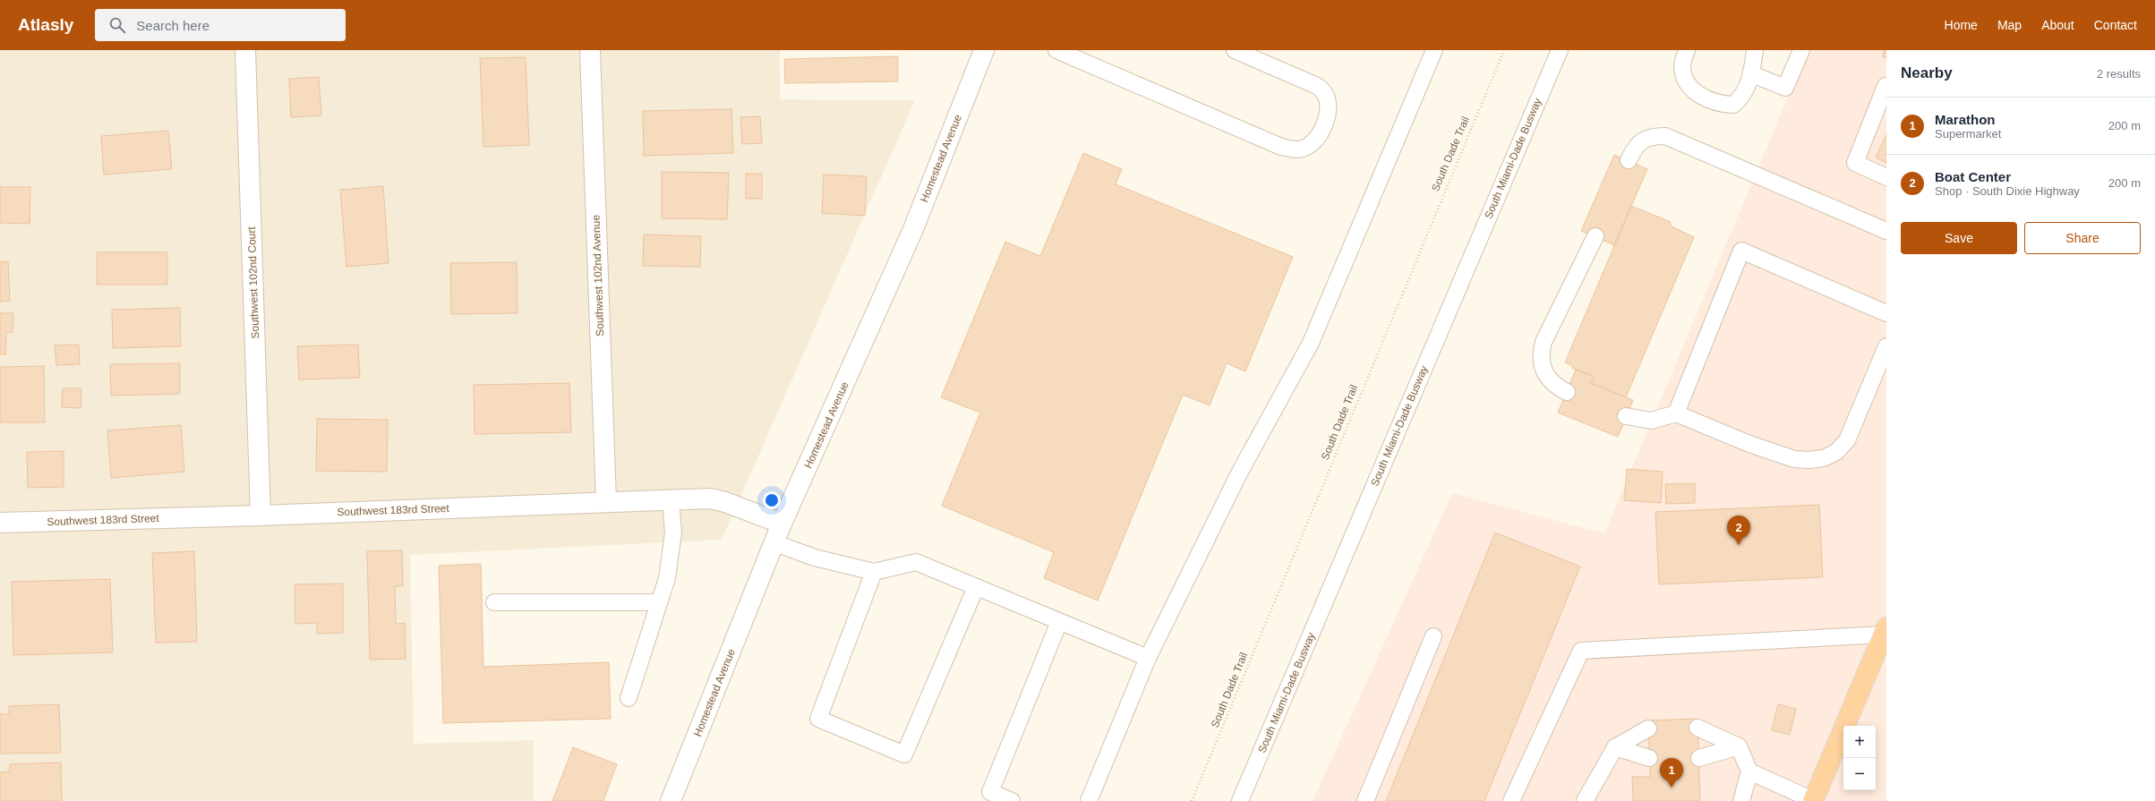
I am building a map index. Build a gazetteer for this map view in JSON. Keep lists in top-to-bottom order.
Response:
{
  "streets": {
    "street": [
      "Homestead Avenue",
      "Southwest 102nd Avenue",
      "Southwest 102nd Court",
      "Southwest 183rd Street"
    ],
    "lane": ["South Miami-Dade Busway"],
    "path": ["South Dade Trail"]
  },
  "crossings": [
    ["Homestead Avenue", "Southwest 183rd Street"],
    ["Southwest 102nd Avenue", "Southwest 183rd Street"],
    ["Southwest 102nd Court", "Southwest 183rd Street"]
  ],
  "page": {
    "header": "Atlasly",
    "search": "Search here",
    "nav": [
      "Home",
      "Map",
      "About",
      "Contact"
    ],
    "heading": ["Nearby", "2 results"],
    "list": [
      {
        "mark": "1",
        "name": "Marathon",
        "note": "Supermarket",
        "value": "200 m"
      },
      {
        "mark": "2",
        "name": "Boat Center",
        "note": "Shop · South Dixie Highway",
        "value": "200 m"
      }
    ],
    "buttons": ["Save", "Share"],
    "pins": ["2", "1"],
    "map_buttons": ["+", "−"]
  }
}
